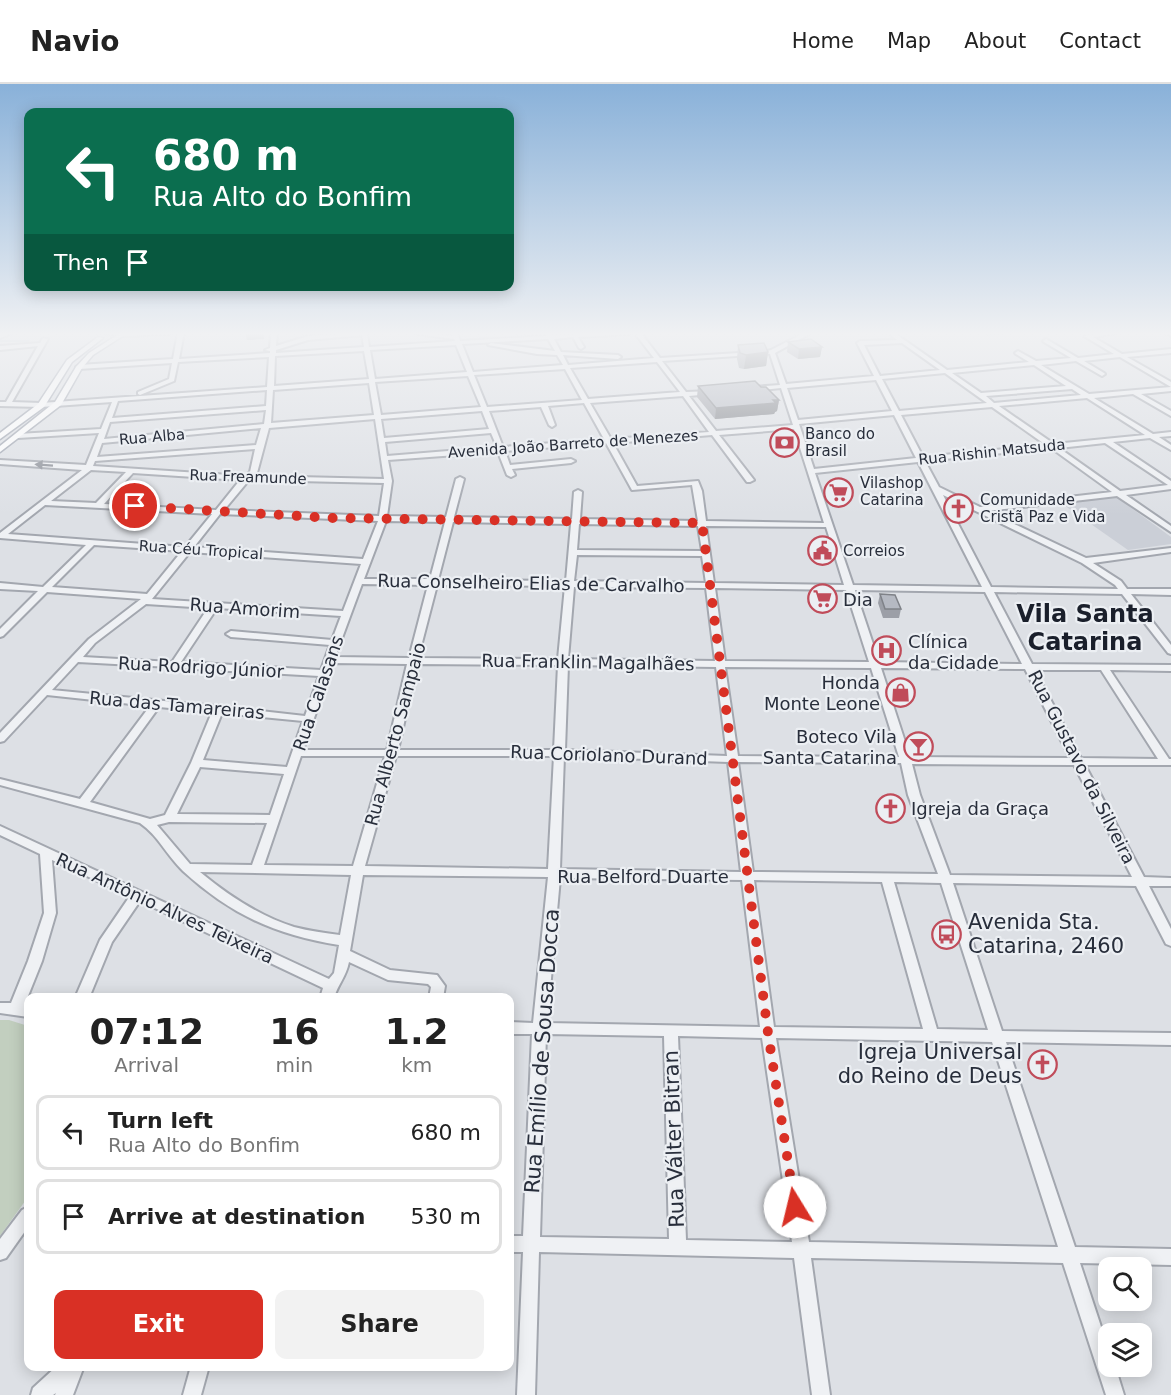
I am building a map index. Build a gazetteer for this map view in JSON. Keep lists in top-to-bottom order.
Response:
{
  "streets": {
    "street": [
      "Rua Alba",
      "Avenida João Barreto de Menezes",
      "Rua Rishin Matsuda",
      "Rua Freamunde",
      "Rua Céu Tropical",
      "Rua Conselheiro Elias de Carvalho",
      "Rua Amorim",
      "Rua Franklin Magalhães",
      "Rua Rodrigo Júnior",
      "Rua Calasans",
      "Rua das Tamareiras",
      "Rua Alberto Sampaio",
      "Rua Coriolano Durand",
      "Rua Gustavo da Silveira",
      "Rua Belford Duarte",
      "Rua Antônio Alves Teixeira",
      "Rua Emílio de Sousa Docca",
      "Rua Válter Bitran"
    ]
  },
  "crossings": [
    ["Rua Alba", "Rua Calasans"],
    ["Avenida João Barreto de Menezes", "Rua Calasans"],
    ["Avenida João Barreto de Menezes", "Rua Gustavo da Silveira"],
    ["Rua Rishin Matsuda", "Rua Gustavo da Silveira"],
    ["Rua Freamunde", "Rua Calasans"],
    ["Rua Céu Tropical", "Rua Calasans"],
    ["Rua Conselheiro Elias de Carvalho", "Rua Calasans"],
    ["Rua Conselheiro Elias de Carvalho", "Rua Alberto Sampaio"],
    ["Rua Conselheiro Elias de Carvalho", "Rua Gustavo da Silveira"],
    ["Rua Conselheiro Elias de Carvalho", "Rua Emílio de Sousa Docca"],
    ["Rua Amorim", "Rua Calasans"],
    ["Rua Franklin Magalhães", "Rua Calasans"],
    ["Rua Franklin Magalhães", "Rua Alberto Sampaio"],
    ["Rua Franklin Magalhães", "Rua Gustavo da Silveira"],
    ["Rua Franklin Magalhães", "Rua Emílio de Sousa Docca"],
    ["Rua Rodrigo Júnior", "Rua Calasans"],
    ["Rua Calasans", "Rua das Tamareiras"],
    ["Rua Calasans", "Rua Coriolano Durand"],
    ["Rua Calasans", "Rua Belford Duarte"],
    ["Rua Alberto Sampaio", "Rua Coriolano Durand"],
    ["Rua Alberto Sampaio", "Rua Belford Duarte"],
    ["Rua Alberto Sampaio", "Rua Antônio Alves Teixeira"],
    ["Rua Coriolano Durand", "Rua Gustavo da Silveira"],
    ["Rua Coriolano Durand", "Rua Emílio de Sousa Docca"],
    ["Rua Gustavo da Silveira", "Rua Belford Duarte"],
    ["Rua Belford Duarte", "Rua Emílio de Sousa Docca"]
  ],
  "districts": ["Vila Santa Catarina"],
  "places": {
    "bank": ["Banco do Brasil"],
    "supermarket": ["Vilashop Catarina", "Dia"],
    "church": ["Comunidade Cristã Paz e Vida", "Igreja da Graça", "Igreja Universal do Reino de Deus"],
    "public building": ["Correios"],
    "hospital": ["Clínica da Cidade"],
    "shop": ["Honda Monte Leone"],
    "bar": ["Boteco Vila Santa Catarina"],
    "bus stop": ["Avenida Sta. Catarina, 2460"]
  },
  "page": {
    "header": "Navio",
    "nav": [
      "Home",
      "Map",
      "About",
      "Contact"
    ],
    "turn": ["680 m", "Rua Alto do Bonfim"],
    "then": "Then",
    "eta": [
      "07:12",
      "Arrival",
      "16",
      "min",
      "1.2",
      "km"
    ],
    "list": [
      {
        "name": "Turn left",
        "note": "Rua Alto do Bonfim",
        "value": "680 m"
      },
      {
        "name": "Arrive at destination",
        "value": "530 m"
      }
    ],
    "buttons": ["Exit", "Share"]
  }
}
